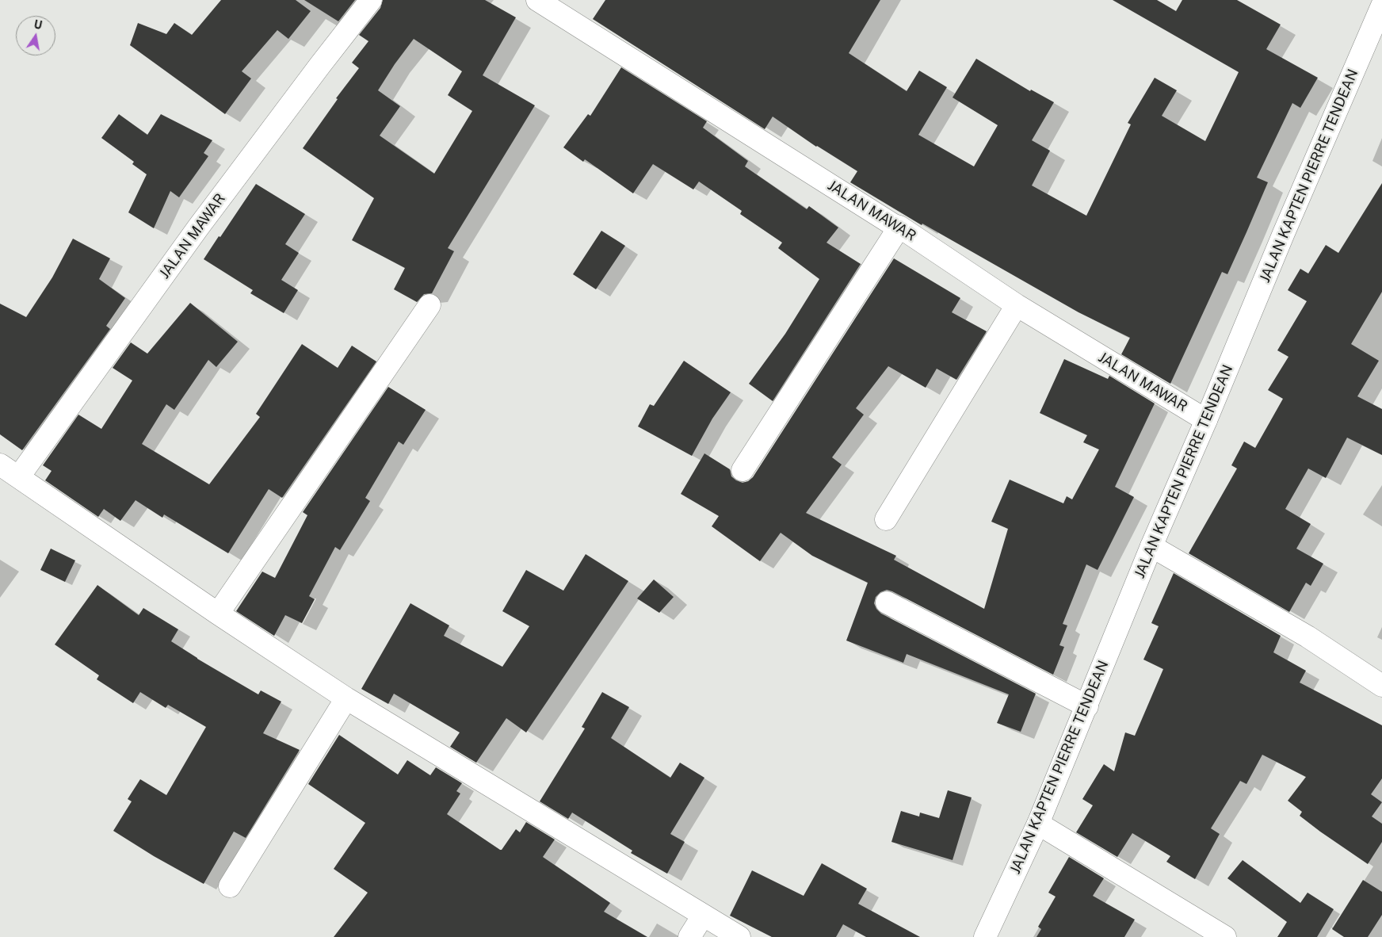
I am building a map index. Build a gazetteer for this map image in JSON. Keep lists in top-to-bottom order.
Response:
{
  "streets": {
    "street": ["JALAN KAPTEN PIERRE TENDEAN", "JALAN MAWAR"]
  },
  "crossings": [
    ["JALAN KAPTEN PIERRE TENDEAN", "JALAN MAWAR"]
  ],
  "north": "top"
}
